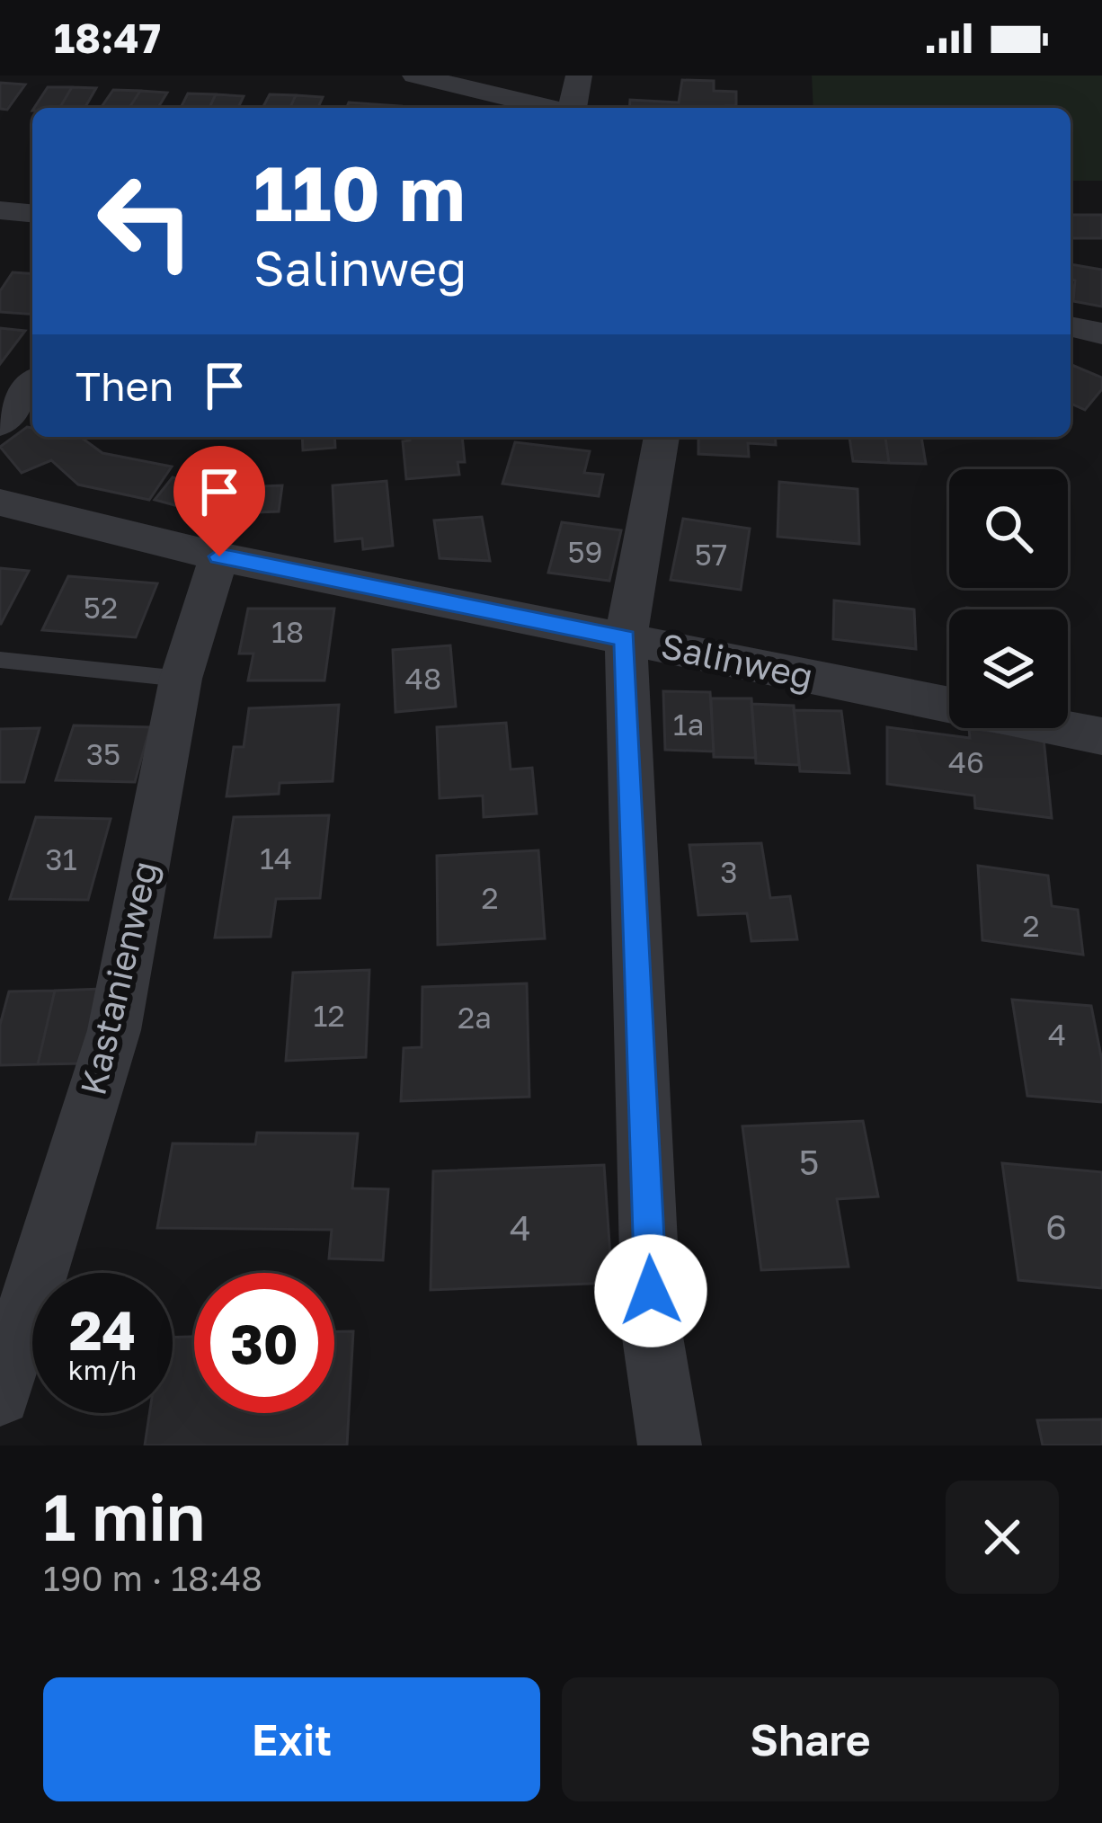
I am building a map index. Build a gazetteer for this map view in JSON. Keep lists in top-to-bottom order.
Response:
{
  "streets": {
    "street": ["Salinweg", "Kastanienweg"]
  },
  "crossings": [
    ["Salinweg", "Kastanienweg"]
  ],
  "house_numbers": [
    "59",
    "57",
    "52",
    "18",
    "48",
    "1a",
    "35",
    "46",
    "14",
    "31",
    "3",
    "2",
    "2",
    "12",
    "2a",
    "4",
    "5",
    "6",
    "4"
  ],
  "page": {
    "status": "18:47",
    "turn": ["110 m", "Salinweg"],
    "then": "Then",
    "speed": "24 km/h",
    "limit": "30",
    "heading": ["1 min", "190 m · 18:48"],
    "buttons": ["Exit", "Share"]
  }
}
